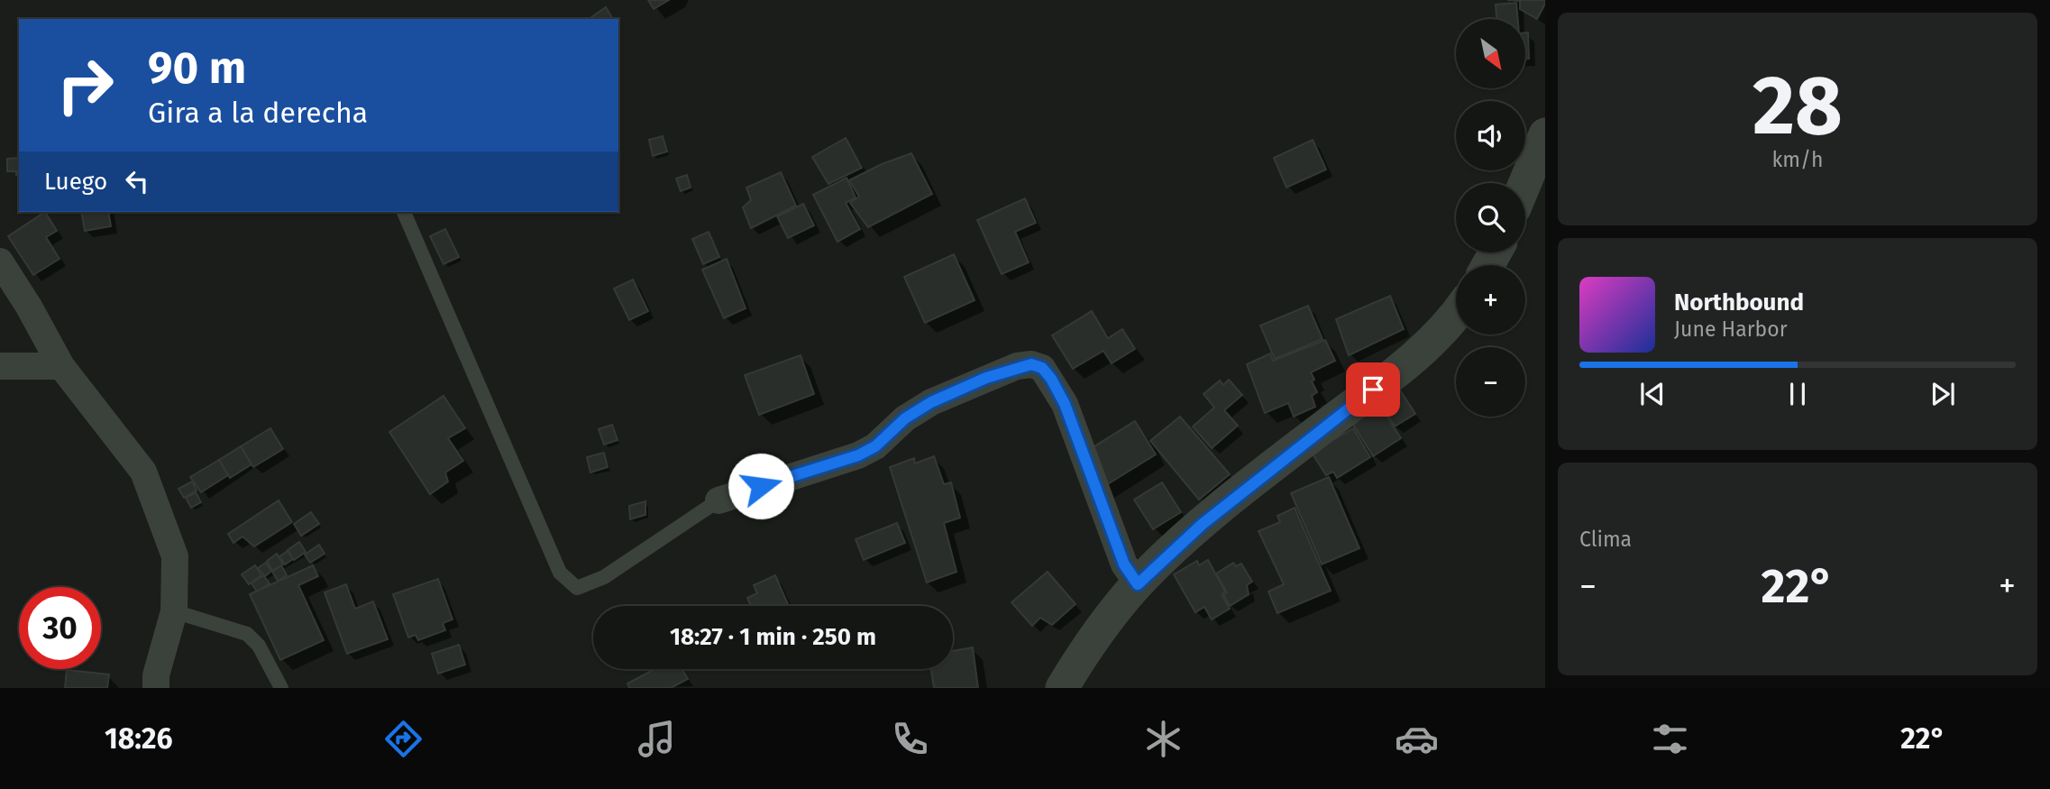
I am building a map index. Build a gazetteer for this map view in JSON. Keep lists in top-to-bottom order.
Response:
{
  "north": "bottom right",
  "page": {
    "tile": [
      ["28", "km/h"],
      "Clima"
    ],
    "map_buttons": ["+", "−"],
    "turn": ["90 m", "Gira a la derecha"],
    "then": "Luego",
    "song": ["Northbound", "June Harbor"],
    "heat": ["−", "22°", "+"],
    "limit": "30",
    "trip": "18:27 · 1 min · 250 m",
    "tabs": ["18:26", "22°"]
  }
}
